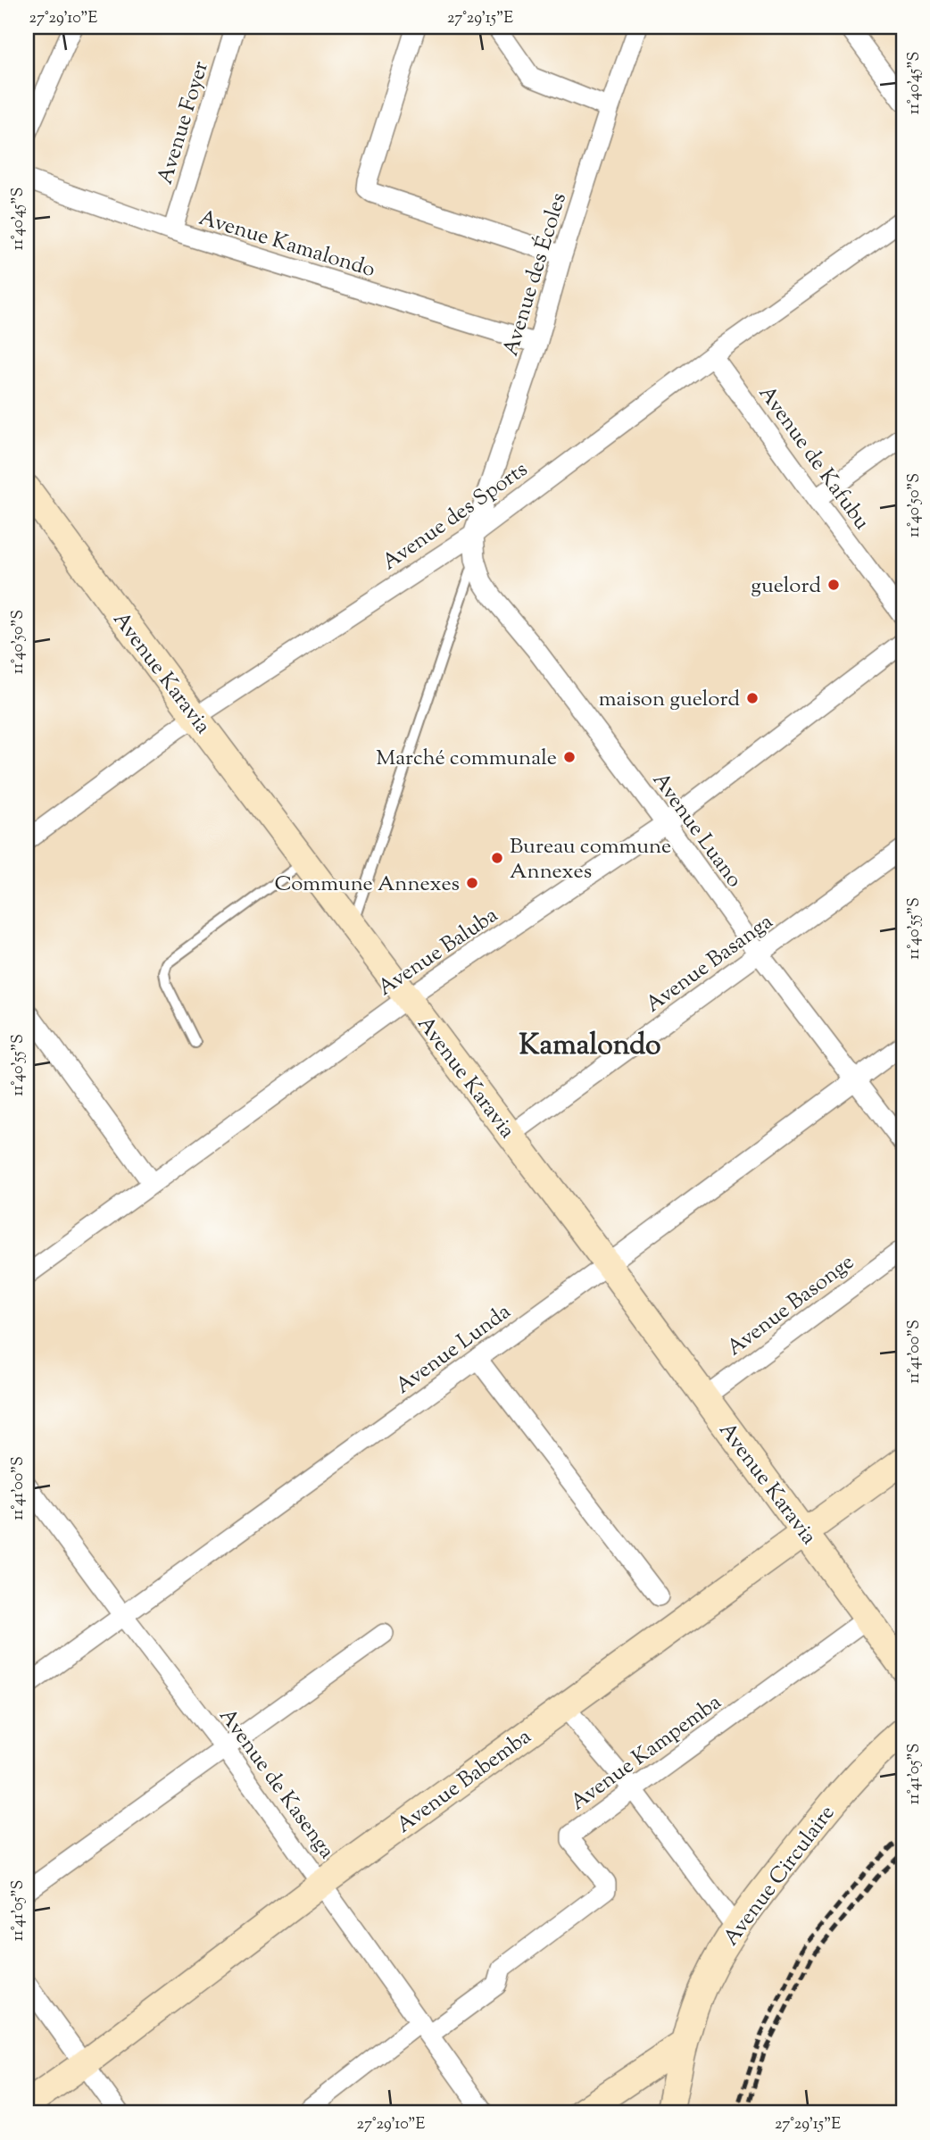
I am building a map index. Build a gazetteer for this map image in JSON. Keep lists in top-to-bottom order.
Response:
{
  "streets": {
    "street": [
      "Avenue Foyer",
      "Avenue Kamalondo",
      "Avenue des Écoles",
      "Avenue de Kafubu",
      "Avenue des Sports",
      "Avenue Karavia",
      "Avenue Luano",
      "Avenue Baluba",
      "Avenue Basanga",
      "Avenue Basonge",
      "Avenue Lunda",
      "Avenue Kampemba",
      "Avenue Babemba",
      "Avenue de Kasenga",
      "Avenue Circulaire"
    ]
  },
  "crossings": [
    ["Avenue Foyer", "Avenue Kamalondo"],
    ["Avenue Kamalondo", "Avenue des Écoles"],
    ["Avenue des Écoles", "Avenue des Sports"],
    ["Avenue des Écoles", "Avenue Luano"],
    ["Avenue de Kafubu", "Avenue des Sports"],
    ["Avenue des Sports", "Avenue Karavia"],
    ["Avenue des Sports", "Avenue Luano"],
    ["Avenue Karavia", "Avenue Baluba"],
    ["Avenue Karavia", "Avenue Basanga"],
    ["Avenue Karavia", "Avenue Basonge"],
    ["Avenue Karavia", "Avenue Lunda"],
    ["Avenue Karavia", "Avenue Kampemba"],
    ["Avenue Karavia", "Avenue Babemba"],
    ["Avenue Luano", "Avenue Baluba"],
    ["Avenue Luano", "Avenue Basanga"],
    ["Avenue Luano", "Avenue Lunda"],
    ["Avenue Lunda", "Avenue de Kasenga"],
    ["Avenue Kampemba", "Avenue de Kasenga"],
    ["Avenue Babemba", "Avenue de Kasenga"]
  ],
  "districts": ["Kamalondo"],
  "places": [
    "guelord",
    "maison guelord",
    "Marché communale",
    "Bureau commune Annexes",
    "Commune Annexes"
  ],
  "coordinates": [
    "27°29'10\"E",
    "27°29'15\"E",
    "11°40'45\"S",
    "11°40'50\"S",
    "11°40'55\"S",
    "11°41'00\"S",
    "11°41'05\"S"
  ]
}
